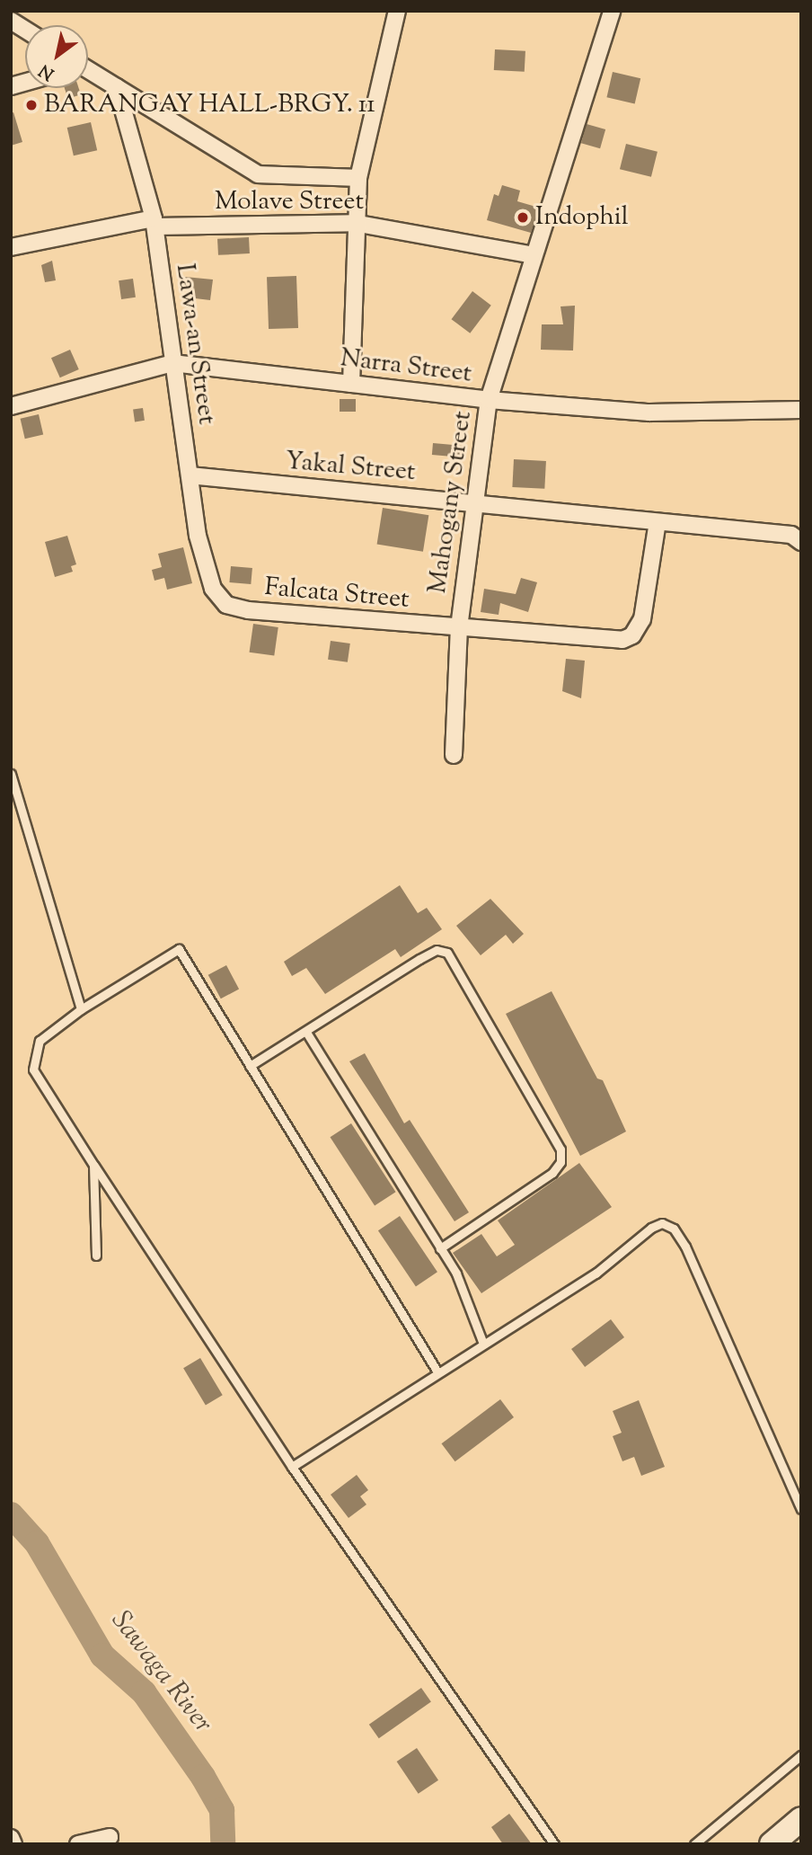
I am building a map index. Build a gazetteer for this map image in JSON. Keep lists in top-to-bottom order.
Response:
{
  "streets": {
    "street": [
      "Molave Street",
      "Lawa-an Street",
      "Narra Street",
      "Yakal Street",
      "Mahogany Street",
      "Falcata Street"
    ]
  },
  "crossings": [
    ["Molave Street", "Lawa-an Street"],
    ["Molave Street", "Mahogany Street"],
    ["Lawa-an Street", "Narra Street"],
    ["Lawa-an Street", "Yakal Street"],
    ["Lawa-an Street", "Falcata Street"],
    ["Narra Street", "Mahogany Street"],
    ["Yakal Street", "Mahogany Street"],
    ["Yakal Street", "Falcata Street"],
    ["Mahogany Street", "Falcata Street"]
  ],
  "water": ["Sawaga River"],
  "places": ["BARANGAY HALL-BRGY. 11", "Indophil"],
  "north": "bottom left"
}
